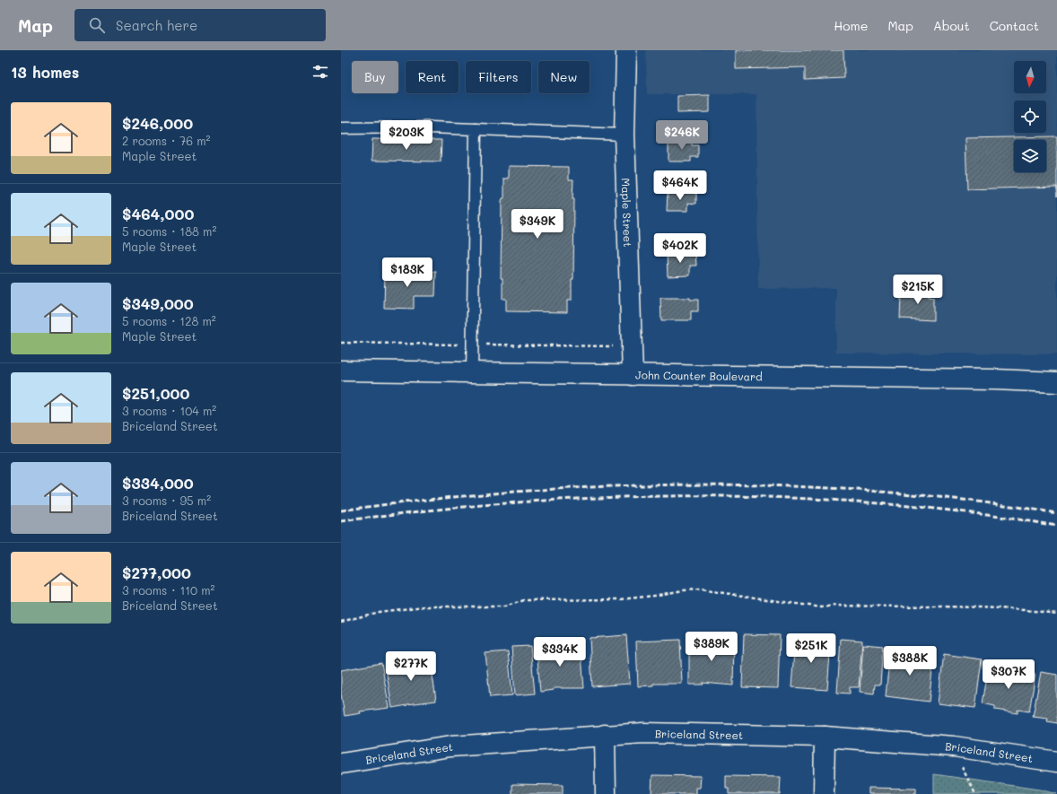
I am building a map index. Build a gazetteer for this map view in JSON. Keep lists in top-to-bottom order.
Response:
{
  "streets": {
    "street": ["Maple Street", "John Counter Boulevard", "Briceland Street"]
  },
  "crossings": [
    ["Maple Street", "John Counter Boulevard"]
  ],
  "north": "bottom",
  "page": {
    "header": "Map",
    "search": "Search here",
    "nav": [
      "Home",
      "Map",
      "About",
      "Contact"
    ],
    "heading": "13 homes",
    "chip": [
      "Buy",
      "Rent",
      "Filters",
      "New"
    ],
    "list": [
      {
        "name": "$246,000",
        "note": "2 rooms · 76 m² · Maple Street"
      },
      {
        "name": "$464,000",
        "note": "5 rooms · 188 m² · Maple Street"
      },
      {
        "name": "$349,000",
        "note": "5 rooms · 128 m² · Maple Street"
      },
      {
        "name": "$251,000",
        "note": "3 rooms · 104 m² · Briceland Street"
      },
      {
        "name": "$334,000",
        "note": "3 rooms · 95 m² · Briceland Street"
      },
      {
        "name": "$277,000",
        "note": "3 rooms · 110 m² · Briceland Street"
      }
    ],
    "price": [
      "$203K",
      "$246K",
      "$464K",
      "$349K",
      "$402K",
      "$183K",
      "$215K",
      "$389K",
      "$251K",
      "$334K",
      "$388K",
      "$277K",
      "$307K"
    ]
  }
}
